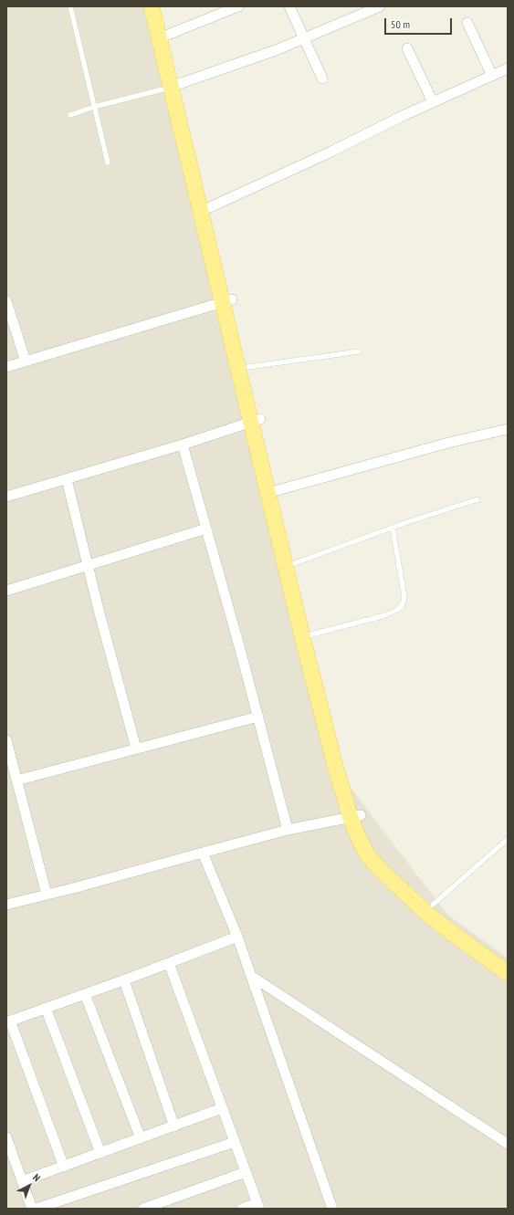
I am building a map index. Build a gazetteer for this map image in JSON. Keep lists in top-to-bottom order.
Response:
{
  "scale_bar": "50 m",
  "north": "top right"
}
